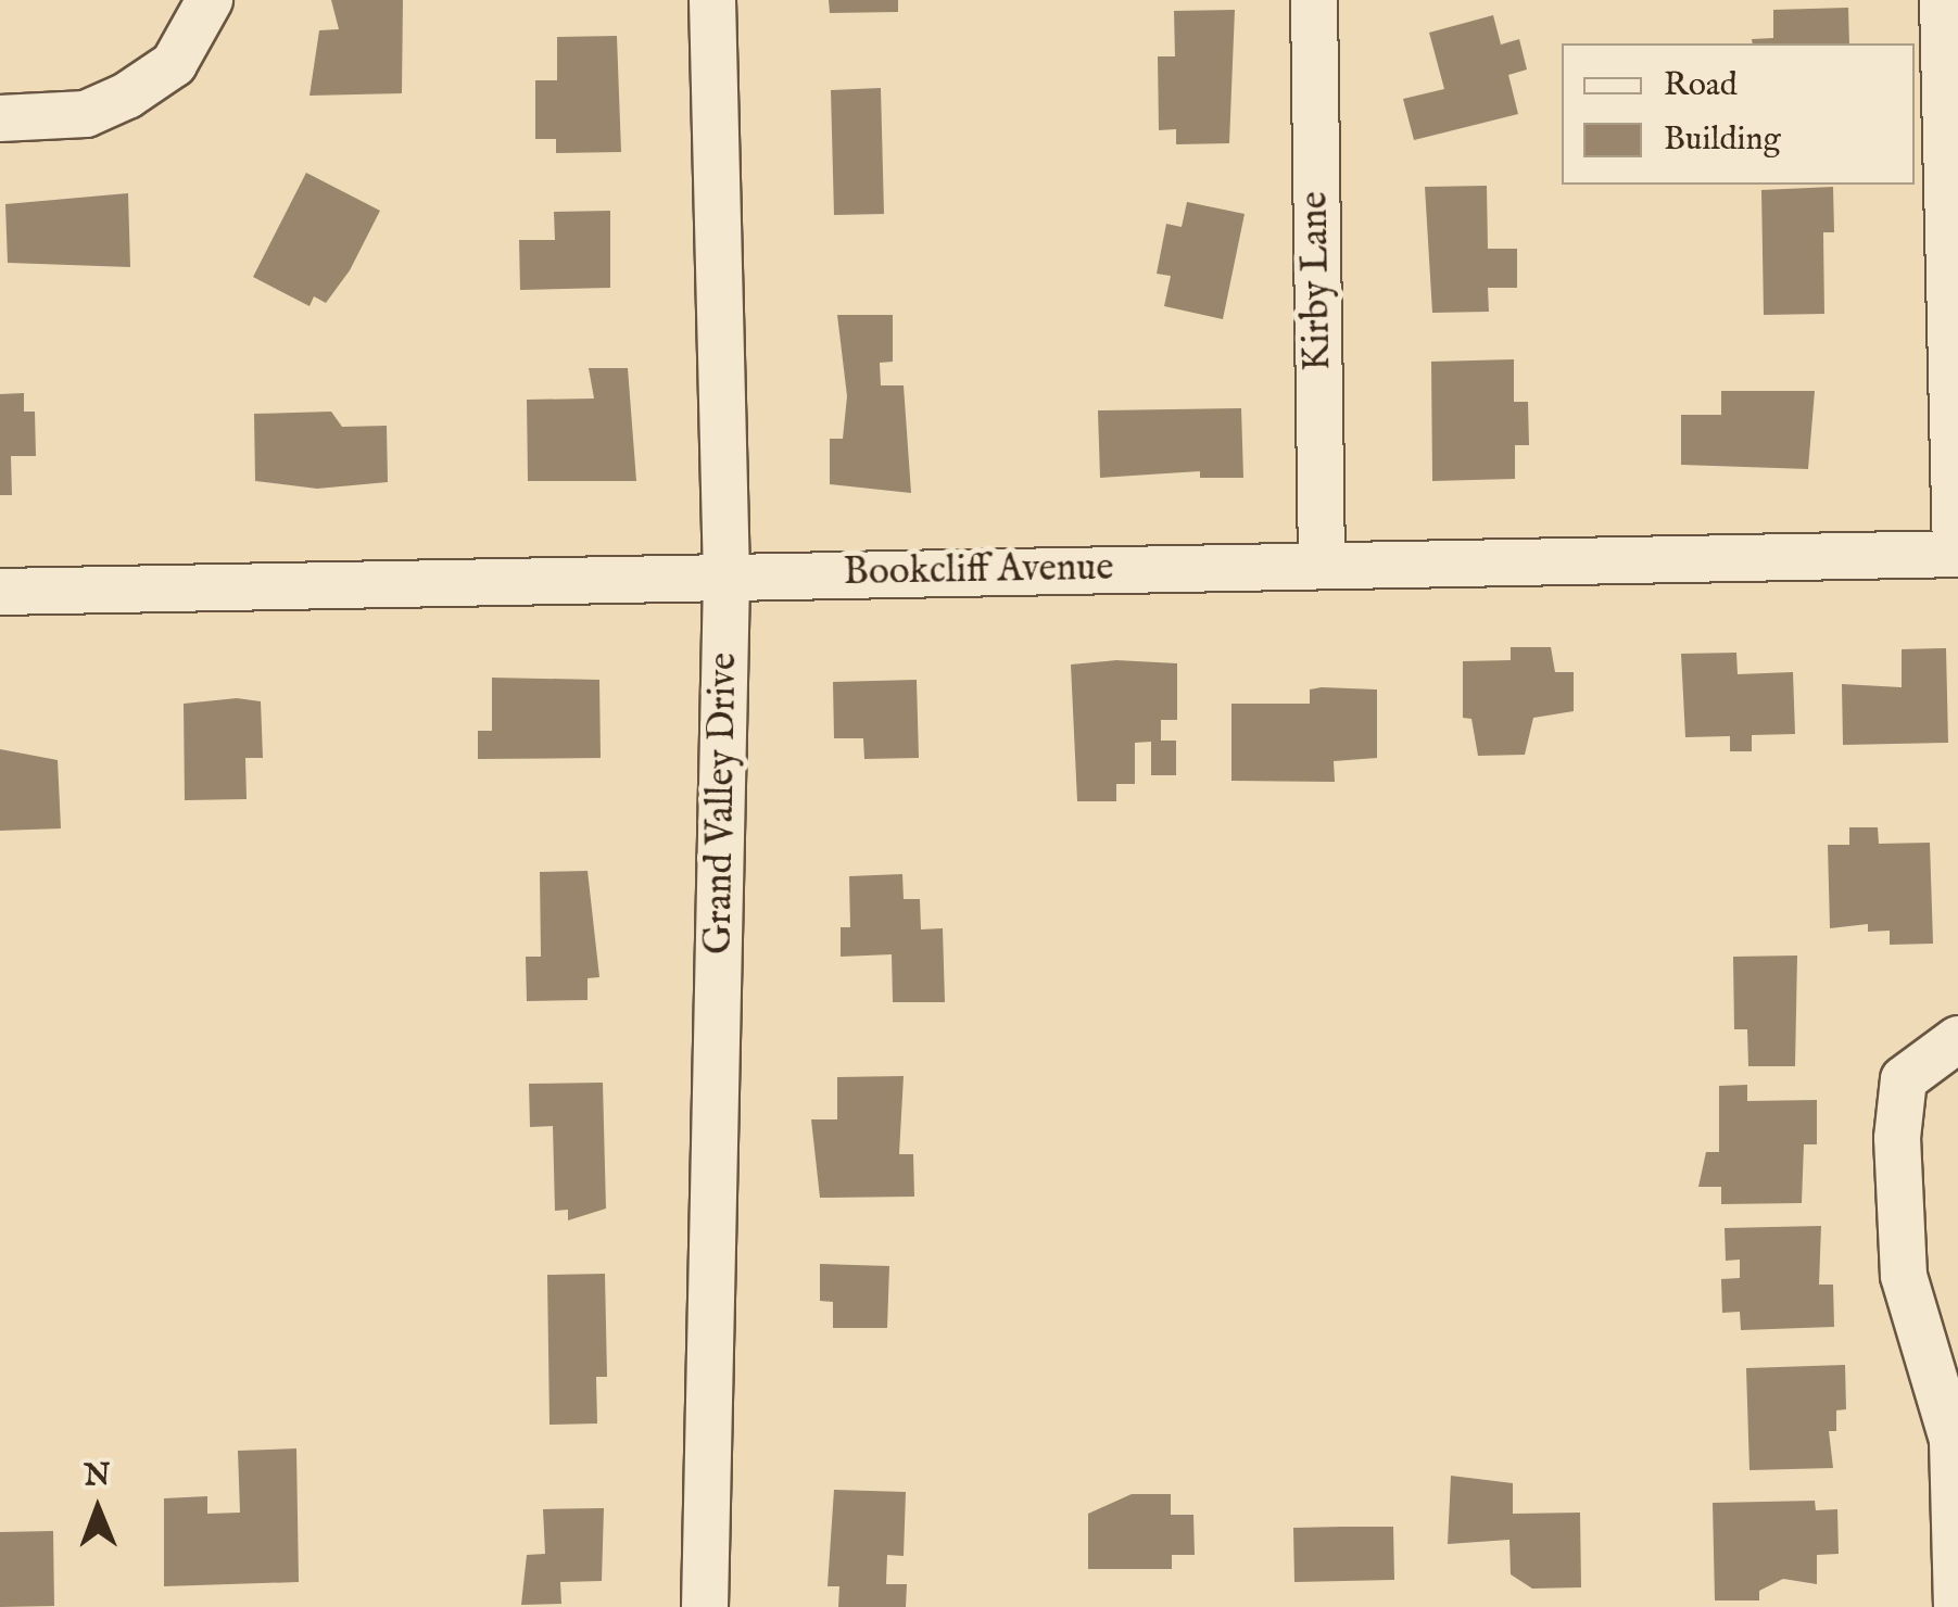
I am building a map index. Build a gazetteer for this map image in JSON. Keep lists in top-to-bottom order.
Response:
{
  "streets": {
    "street": ["Kirby Lane", "Bookcliff Avenue", "Grand Valley Drive"]
  },
  "crossings": [
    ["Kirby Lane", "Bookcliff Avenue"],
    ["Bookcliff Avenue", "Grand Valley Drive"]
  ],
  "legend": ["Road", "Building"],
  "north": "top"
}
